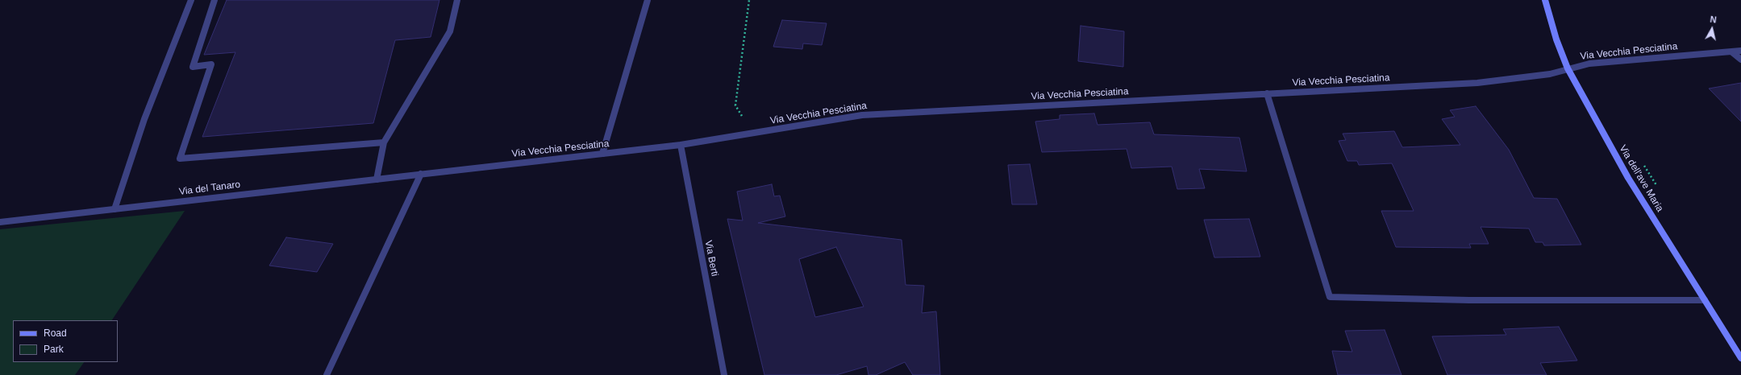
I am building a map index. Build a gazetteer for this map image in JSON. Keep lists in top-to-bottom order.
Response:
{
  "streets": {
    "street": [
      "Via Vecchia Pesciatina",
      "Via dell'ave Maria",
      "Via del Tanaro",
      "Via Berti"
    ]
  },
  "crossings": [
    ["Via Vecchia Pesciatina", "Via dell'ave Maria"],
    ["Via Vecchia Pesciatina", "Via del Tanaro"],
    ["Via Vecchia Pesciatina", "Via Berti"]
  ],
  "legend": ["Road", "Park"],
  "north": "top"
}
